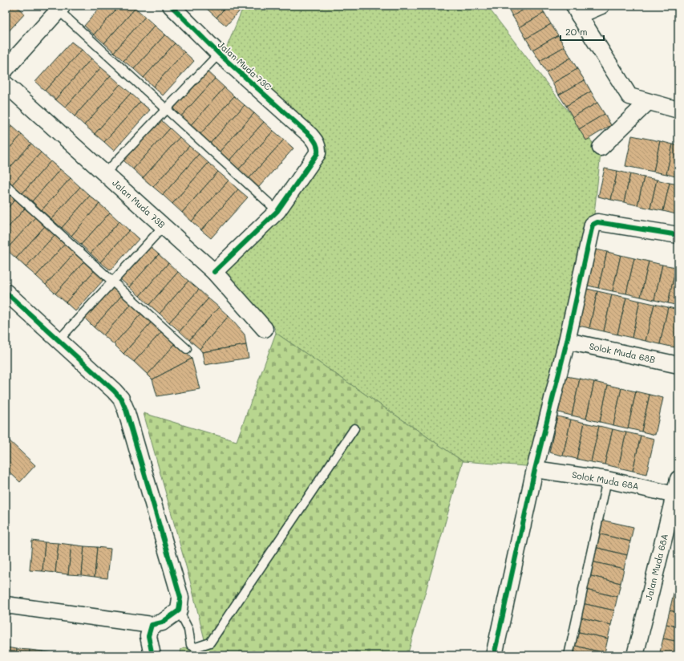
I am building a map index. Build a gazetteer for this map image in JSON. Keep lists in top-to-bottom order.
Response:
{
  "streets": {
    "street": [
      "Jalan Muda 73C",
      "Jalan Muda 73B",
      "Solok Muda 68B",
      "Solok Muda 68A",
      "Jalan Muda 68A"
    ]
  },
  "crossings": [
    ["Jalan Muda 73C", "Jalan Muda 73B"],
    ["Solok Muda 68A", "Jalan Muda 68A"]
  ],
  "scale_bar": "20 m"
}
